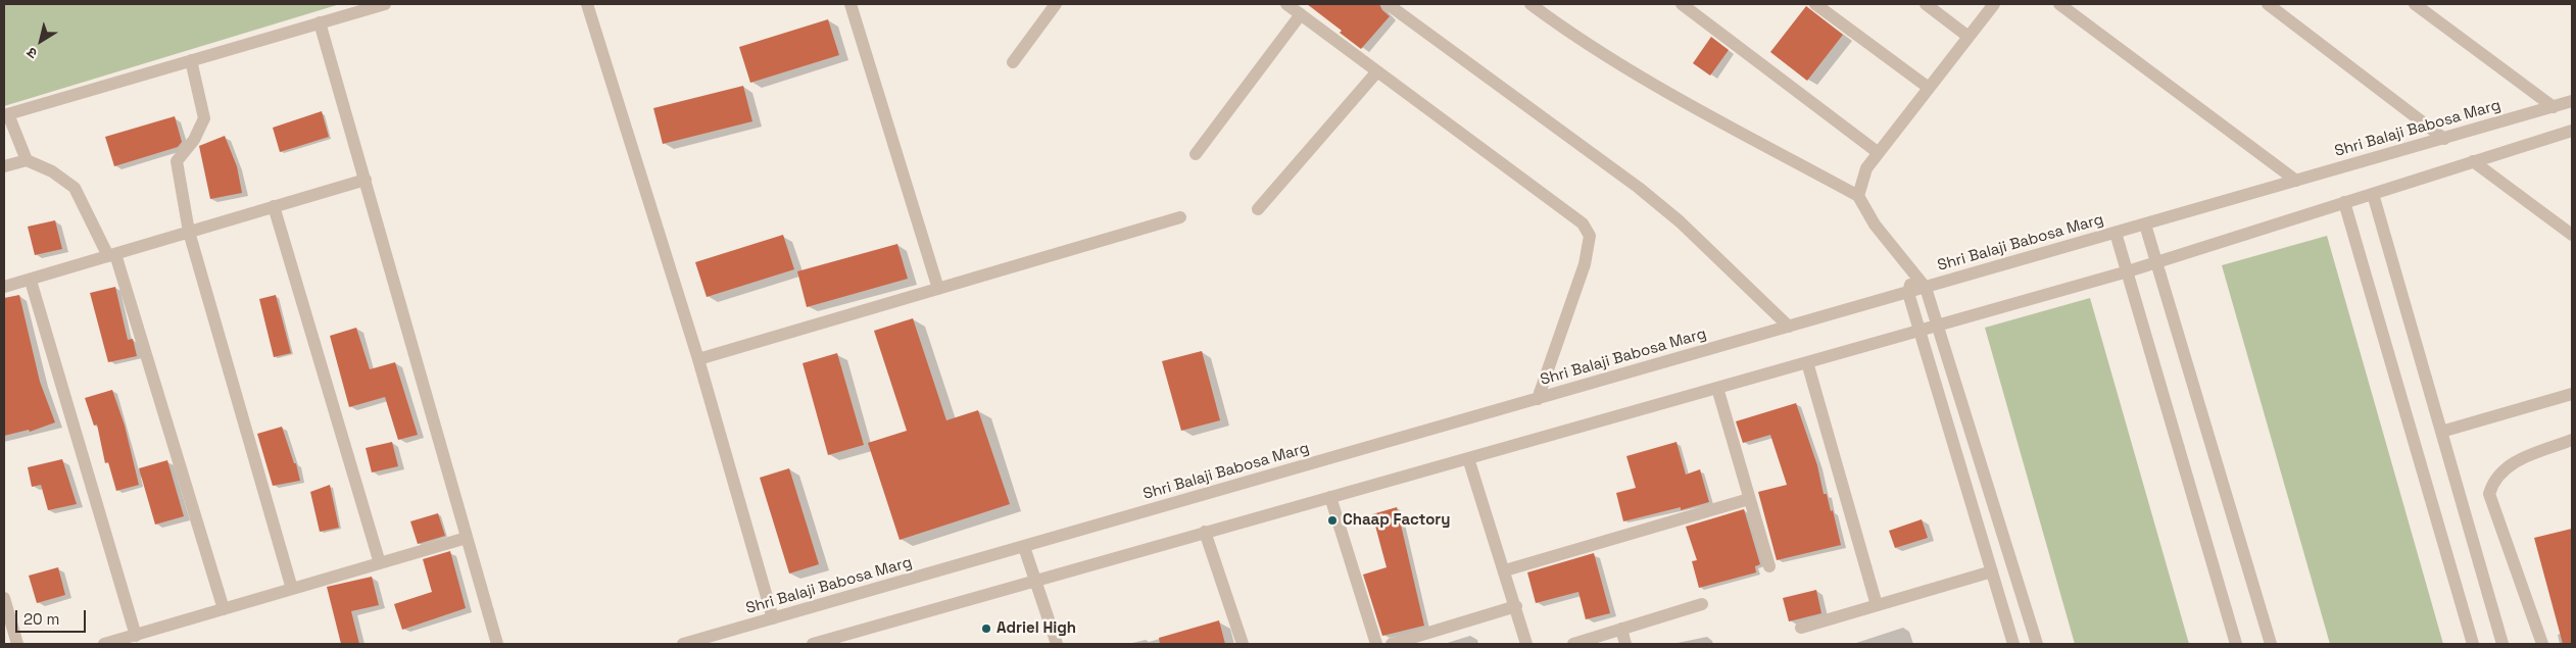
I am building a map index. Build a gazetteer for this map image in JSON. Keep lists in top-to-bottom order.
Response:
{
  "streets": {
    "street": ["Shri Balaji Babosa Marg"]
  },
  "places": ["Chaap Factory", "Adriel High"],
  "scale_bar": "20 m",
  "north": "bottom left"
}
